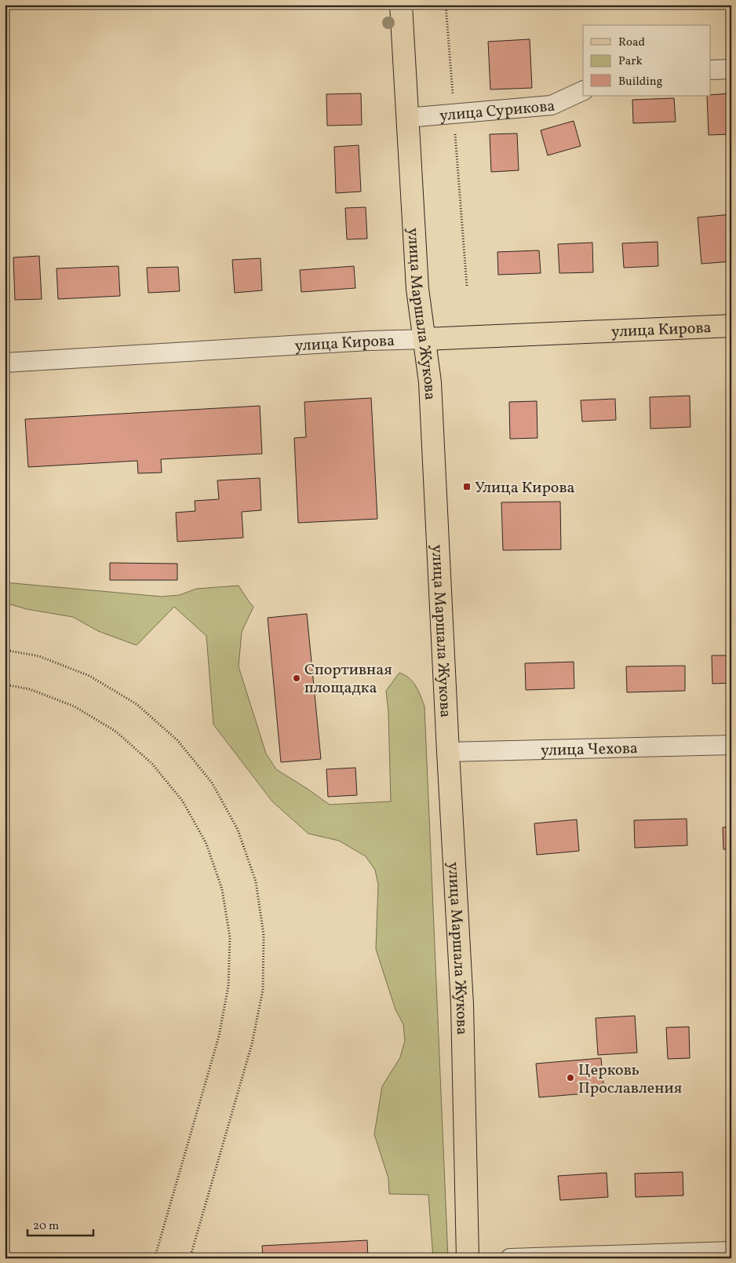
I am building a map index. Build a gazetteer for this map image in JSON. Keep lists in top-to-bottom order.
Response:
{
  "streets": {
    "main road": ["улица Маршала Жукова", "улица Кирова"],
    "street": ["улица Сурикова", "улица Чехова"]
  },
  "crossings": [
    ["улица Сурикова", "улица Маршала Жукова"],
    ["улица Маршала Жукова", "улица Кирова"],
    ["улица Маршала Жукова", "улица Чехова"]
  ],
  "places": {
    "transit": ["Улица Кирова"],
    "other": ["Спортивная площадка", "Церковь Прославления"]
  },
  "legend": ["Road", "Park", "Building"],
  "scale_bar": "20 m"
}
